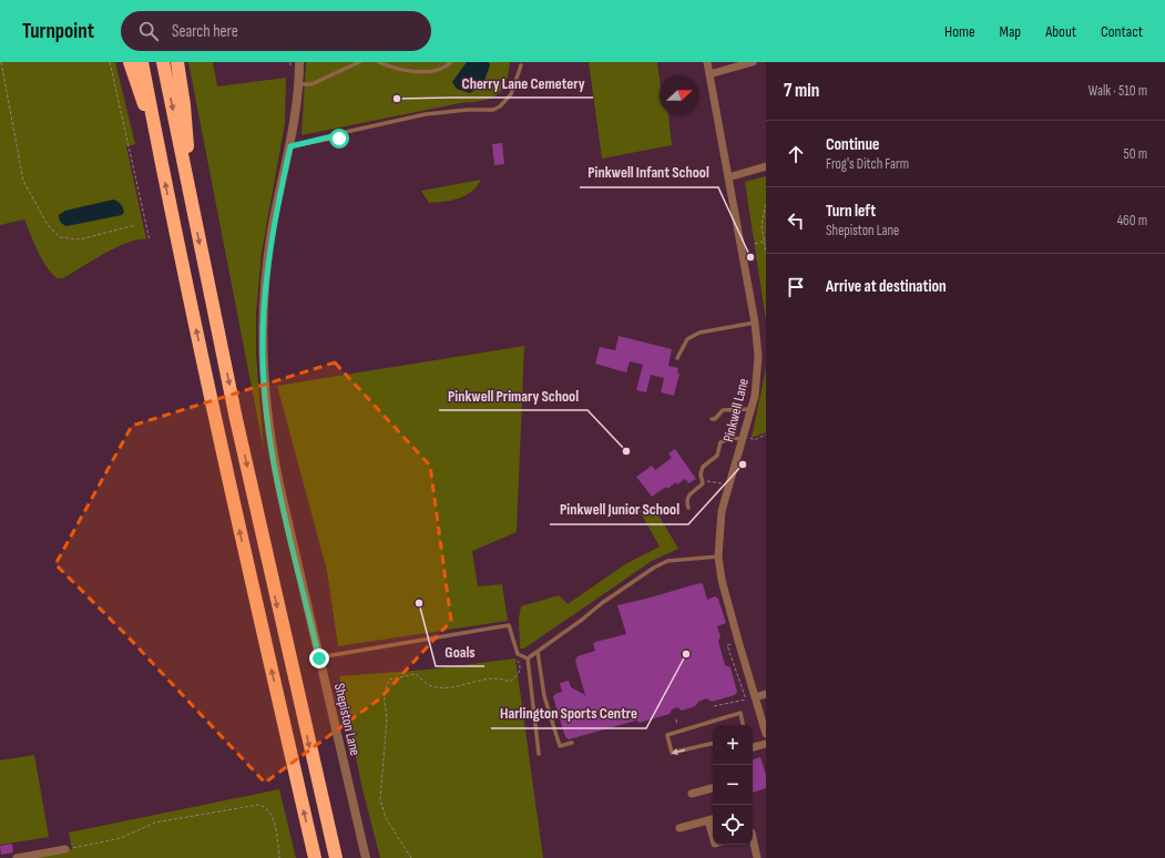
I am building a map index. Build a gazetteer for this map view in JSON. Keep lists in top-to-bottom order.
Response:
{
  "streets": {
    "street": ["Pinkwell Lane", "Shepiston Lane"]
  },
  "places": [
    "Cherry Lane Cemetery",
    "Pinkwell Infant School",
    "Pinkwell Primary School",
    "Pinkwell Junior School",
    "Goals",
    "Harlington Sports Centre"
  ],
  "north": "right",
  "page": {
    "header": "Turnpoint",
    "search": "Search here",
    "nav": [
      "Home",
      "Map",
      "About",
      "Contact"
    ],
    "heading": ["7 min", "Walk · 510 m"],
    "list": [
      ["Continue", "Frog's Ditch Farm", "50 m"],
      ["Turn left", "Shepiston Lane", "460 m"],
      "Arrive at destination"
    ],
    "map_buttons": ["+", "−"]
  }
}
